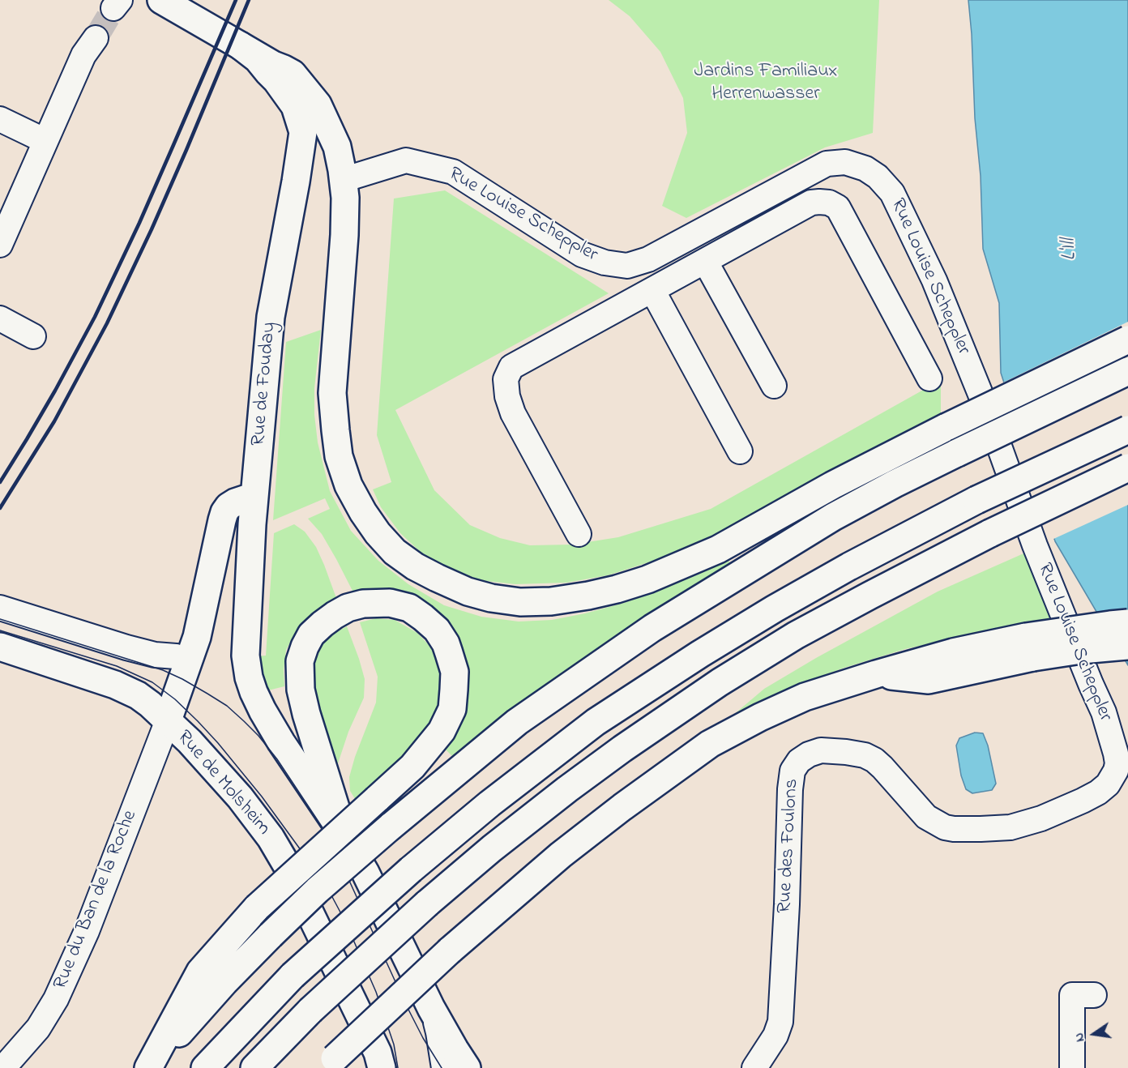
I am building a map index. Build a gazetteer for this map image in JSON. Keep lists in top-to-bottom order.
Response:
{
  "streets": {
    "main road": ["Rue de Fouday", "Rue de Molsheim"],
    "street": ["Rue Louise Scheppler", "Rue des Foulons", "Rue du Ban de la Roche"]
  },
  "crossings": [
    ["Rue Louise Scheppler", "Rue des Foulons"],
    ["Rue de Molsheim", "Rue du Ban de la Roche"]
  ],
  "water": ["L'Ill"],
  "parks": ["Jardins Familiaux Herrenwasser"],
  "north": "left"
}
